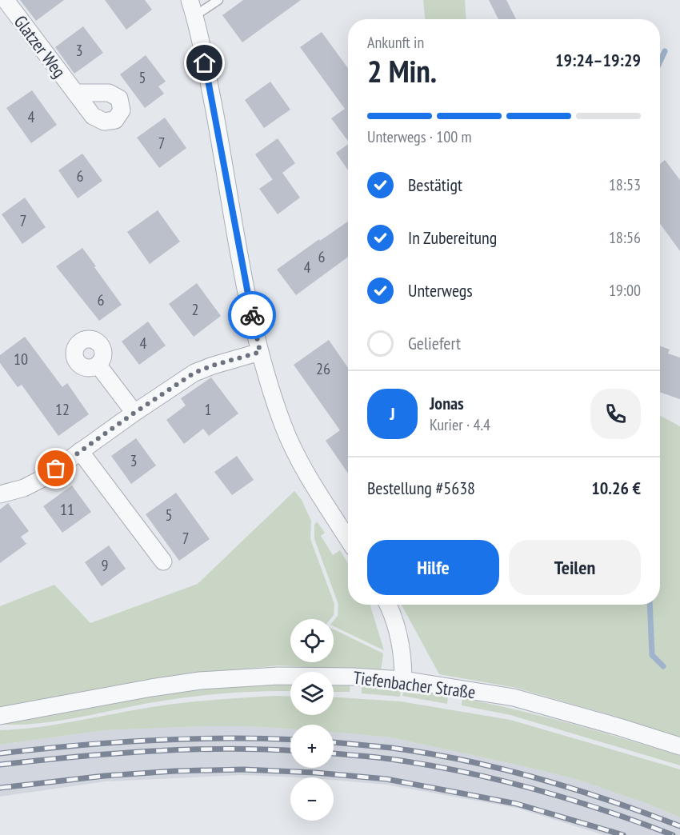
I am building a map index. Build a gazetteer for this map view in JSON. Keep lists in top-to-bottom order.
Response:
{
  "streets": {
    "street": ["Glatzer Weg", "Tiefenbacher Straße"]
  },
  "house_numbers": [
    "3",
    "5",
    "4",
    "7",
    "6",
    "7",
    "6",
    "4",
    "6",
    "2",
    "4",
    "10",
    "26",
    "12",
    "1",
    "3",
    "11",
    "5",
    "7",
    "9"
  ],
  "page": {
    "heading": ["2 Min.", "Ankunft in", "19:24–19:29"],
    "panel": [
      "Jonas",
      "Kurier · 4.4",
      "Bestellung #5638",
      "10.26 €"
    ],
    "bar": "Unterwegs · 100 m",
    "list": [
      ["Bestätigt", "18:53"],
      ["In Zubereitung", "18:56"],
      ["Unterwegs", "19:00"],
      "Geliefert"
    ],
    "round": "J",
    "buttons": ["Hilfe", "Teilen"],
    "map_buttons": ["+", "−"]
  }
}
